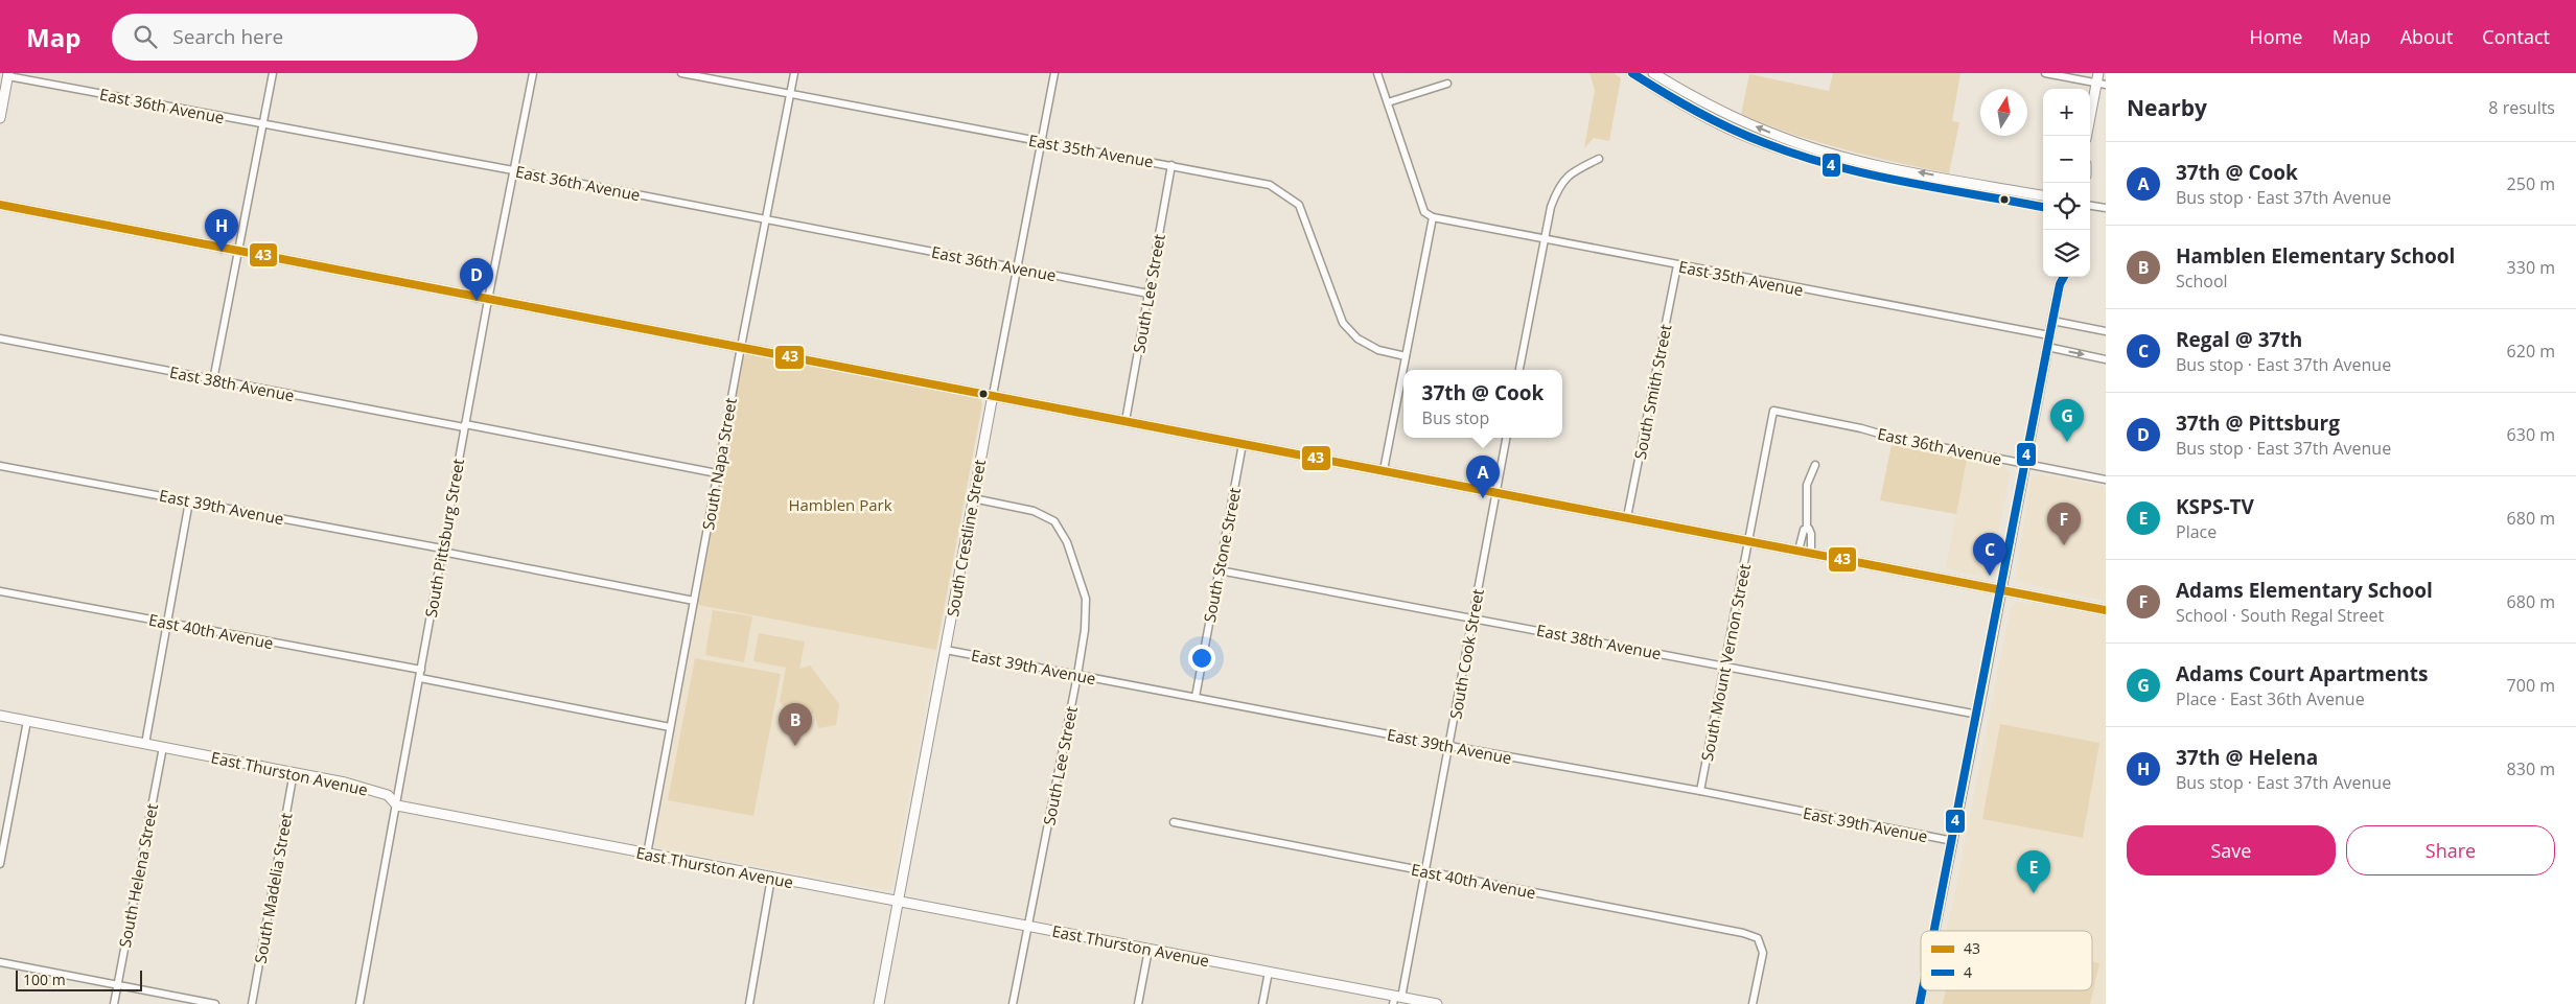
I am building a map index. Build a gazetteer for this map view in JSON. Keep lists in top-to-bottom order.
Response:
{
  "streets": {
    "street": [
      "East 36th Avenue",
      "East 35th Avenue",
      "South Lee Street",
      "East 38th Avenue",
      "South Smith Street",
      "South Napa Street",
      "East 39th Avenue",
      "South Pittsburg Street",
      "South Crestline Street",
      "South Stone Street",
      "East 40th Avenue",
      "South Cook Street",
      "South Mount Vernon Street",
      "East Thurston Avenue",
      "South Helena Street",
      "South Madelia Street"
    ]
  },
  "crossings": [
    ["East 36th Avenue", "South Lee Street"],
    ["East 36th Avenue", "South Napa Street"],
    ["East 36th Avenue", "South Pittsburg Street"],
    ["East 36th Avenue", "South Crestline Street"],
    ["East 36th Avenue", "South Mount Vernon Street"],
    ["East 35th Avenue", "South Lee Street"],
    ["East 35th Avenue", "South Smith Street"],
    ["East 35th Avenue", "South Napa Street"],
    ["East 35th Avenue", "South Crestline Street"],
    ["South Lee Street", "East 39th Avenue"],
    ["South Lee Street", "South Crestline Street"],
    ["South Lee Street", "East Thurston Avenue"],
    ["East 38th Avenue", "South Napa Street"],
    ["East 38th Avenue", "South Pittsburg Street"],
    ["East 38th Avenue", "South Stone Street"],
    ["East 38th Avenue", "South Cook Street"],
    ["East 38th Avenue", "South Mount Vernon Street"],
    ["South Napa Street", "East 39th Avenue"],
    ["South Napa Street", "East Thurston Avenue"],
    ["East 39th Avenue", "South Pittsburg Street"],
    ["East 39th Avenue", "South Crestline Street"],
    ["East 39th Avenue", "South Stone Street"],
    ["East 39th Avenue", "South Cook Street"],
    ["East 39th Avenue", "South Mount Vernon Street"],
    ["South Pittsburg Street", "East 40th Avenue"],
    ["South Pittsburg Street", "East Thurston Avenue"],
    ["South Crestline Street", "East Thurston Avenue"],
    ["East 40th Avenue", "South Cook Street"],
    ["South Cook Street", "East Thurston Avenue"],
    ["East Thurston Avenue", "South Helena Street"],
    ["East Thurston Avenue", "South Madelia Street"]
  ],
  "parks": ["Hamblen Park"],
  "lines": ["transit line 4", "transit line 43"],
  "legend": ["43", "4"],
  "scale_bar": "100 m",
  "north": "top",
  "page": {
    "header": "Map",
    "search": "Search here",
    "nav": [
      "Home",
      "Map",
      "About",
      "Contact"
    ],
    "heading": ["Nearby", "8 results"],
    "map_buttons": ["+", "−"],
    "list": [
      {
        "mark": "A",
        "name": "37th @ Cook",
        "note": "Bus stop · East 37th Avenue",
        "value": "250 m"
      },
      {
        "mark": "B",
        "name": "Hamblen Elementary School",
        "note": "School",
        "value": "330 m"
      },
      {
        "mark": "C",
        "name": "Regal @ 37th",
        "note": "Bus stop · East 37th Avenue",
        "value": "620 m"
      },
      {
        "mark": "D",
        "name": "37th @ Pittsburg",
        "note": "Bus stop · East 37th Avenue",
        "value": "630 m"
      },
      {
        "mark": "E",
        "name": "KSPS-TV",
        "note": "Place",
        "value": "680 m"
      },
      {
        "mark": "F",
        "name": "Adams Elementary School",
        "note": "School · South Regal Street",
        "value": "680 m"
      },
      {
        "mark": "G",
        "name": "Adams Court Apartments",
        "note": "Place · East 36th Avenue",
        "value": "700 m"
      },
      {
        "mark": "H",
        "name": "37th @ Helena",
        "note": "Bus stop · East 37th Avenue",
        "value": "830 m"
      }
    ],
    "pins": [
      "H",
      "D",
      "G",
      "A",
      "F",
      "C",
      "B",
      "E"
    ],
    "popup": ["37th @ Cook", "Bus stop"],
    "buttons": ["Save", "Share"],
    "scale": "100 m"
  }
}
